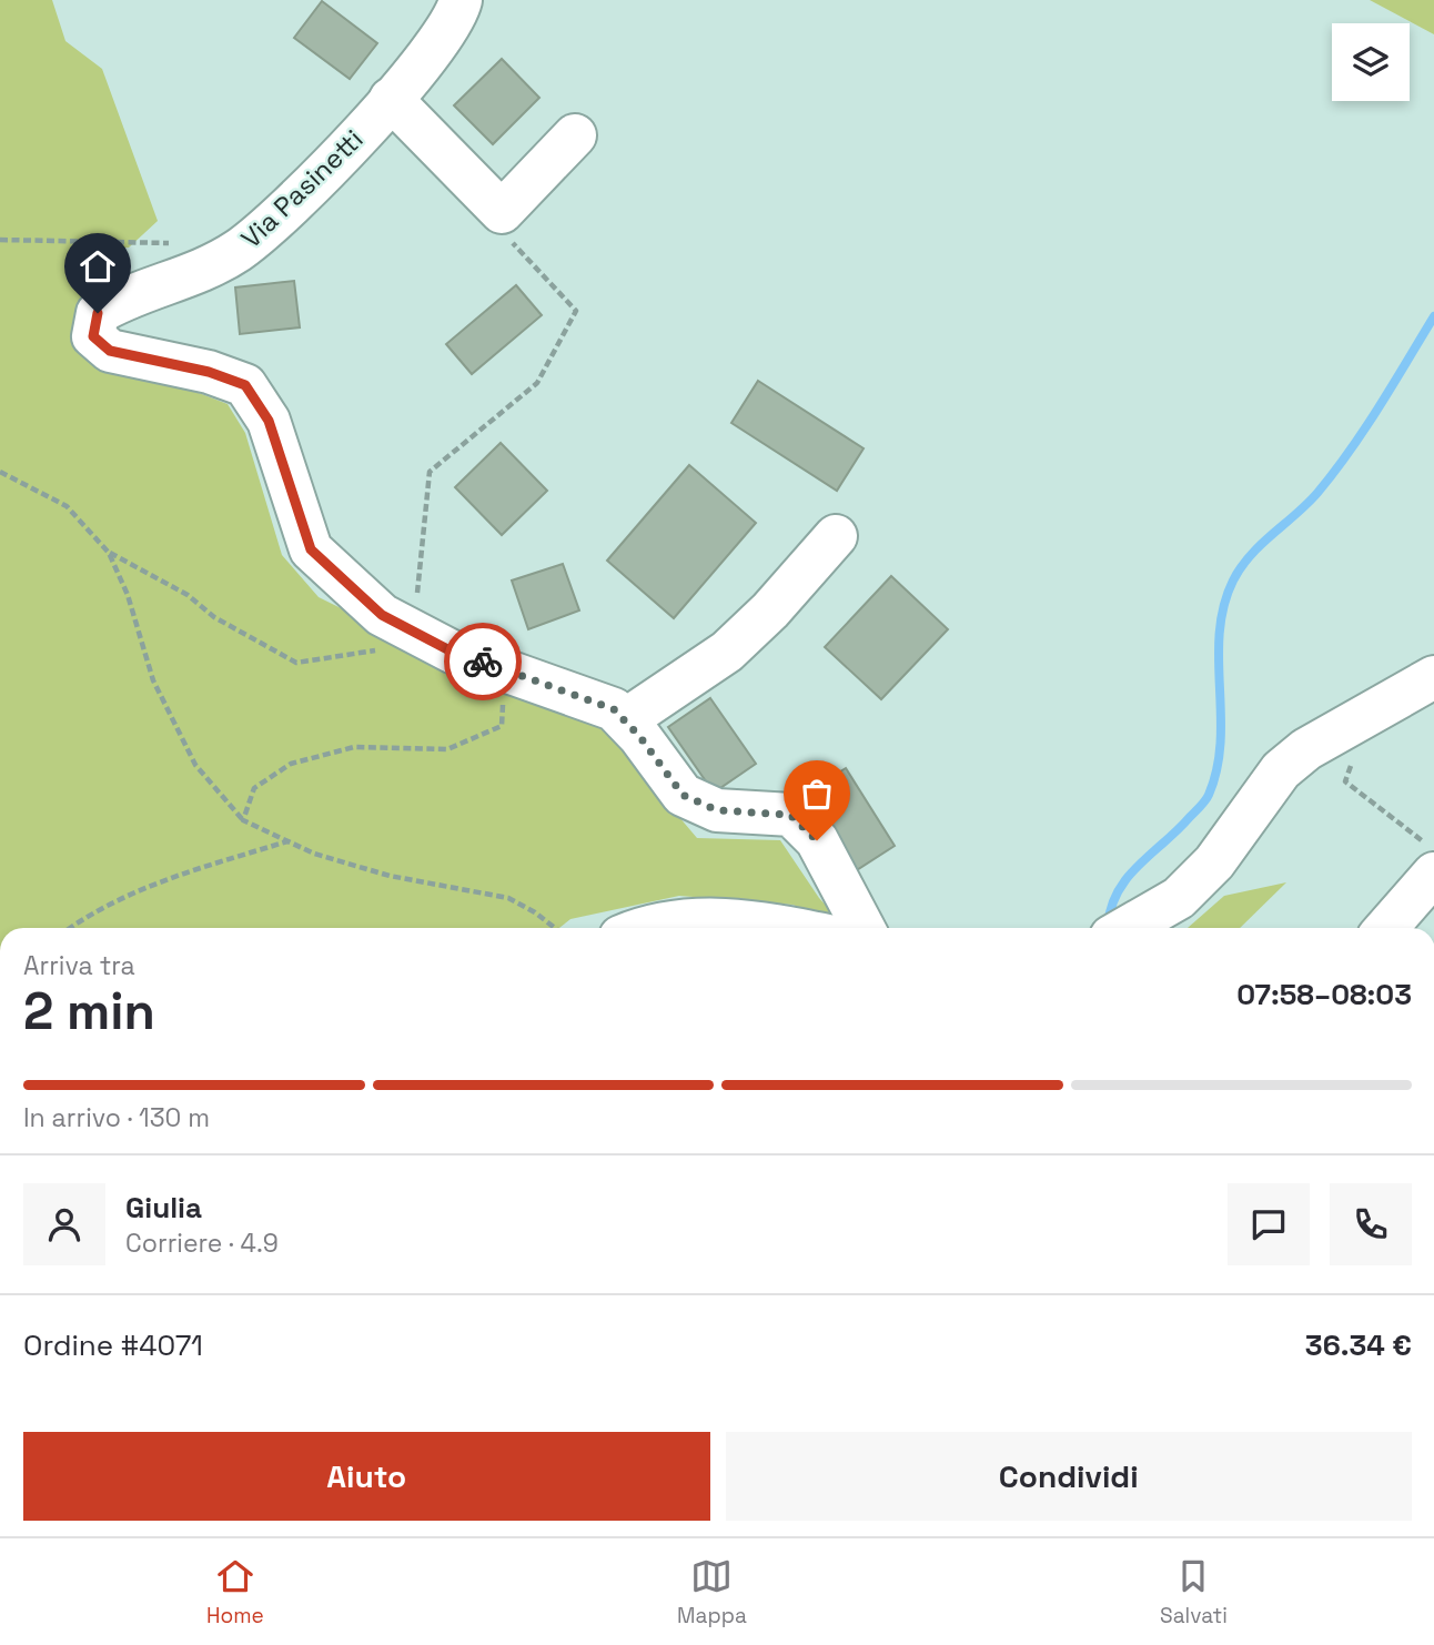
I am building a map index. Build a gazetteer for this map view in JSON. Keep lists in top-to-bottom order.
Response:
{
  "streets": {
    "street": ["Via Pasinetti"]
  },
  "page": {
    "heading": ["2 min", "Arriva tra", "07:58–08:03"],
    "panel": [
      "Giulia",
      "Corriere · 4.9",
      "Ordine #4071",
      "36.34 €"
    ],
    "bar": "In arrivo · 130 m",
    "buttons": ["Aiuto", "Condividi"],
    "tabs": ["Home", "Mappa", "Salvati"]
  }
}
